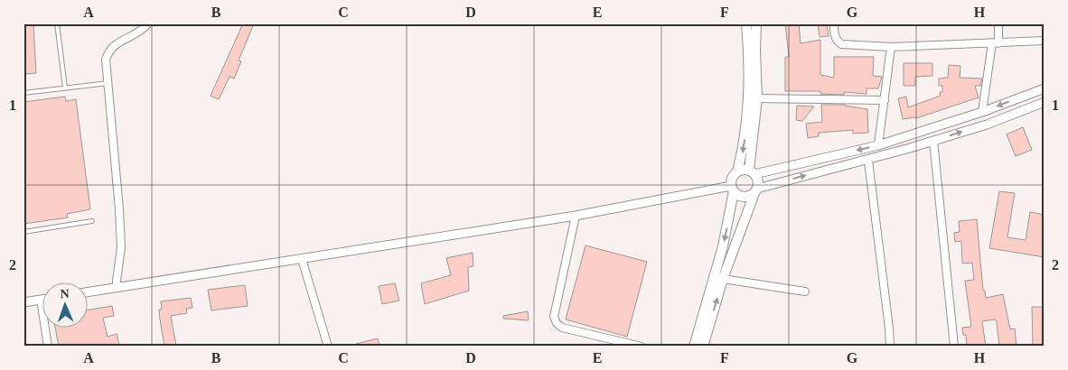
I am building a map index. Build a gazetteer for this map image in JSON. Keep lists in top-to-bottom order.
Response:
{
  "north": "top",
  "grid": {
    "columns": [
      "A",
      "B",
      "C",
      "D",
      "E",
      "F",
      "G",
      "H"
    ],
    "rows": ["1", "2"]
  }
}
